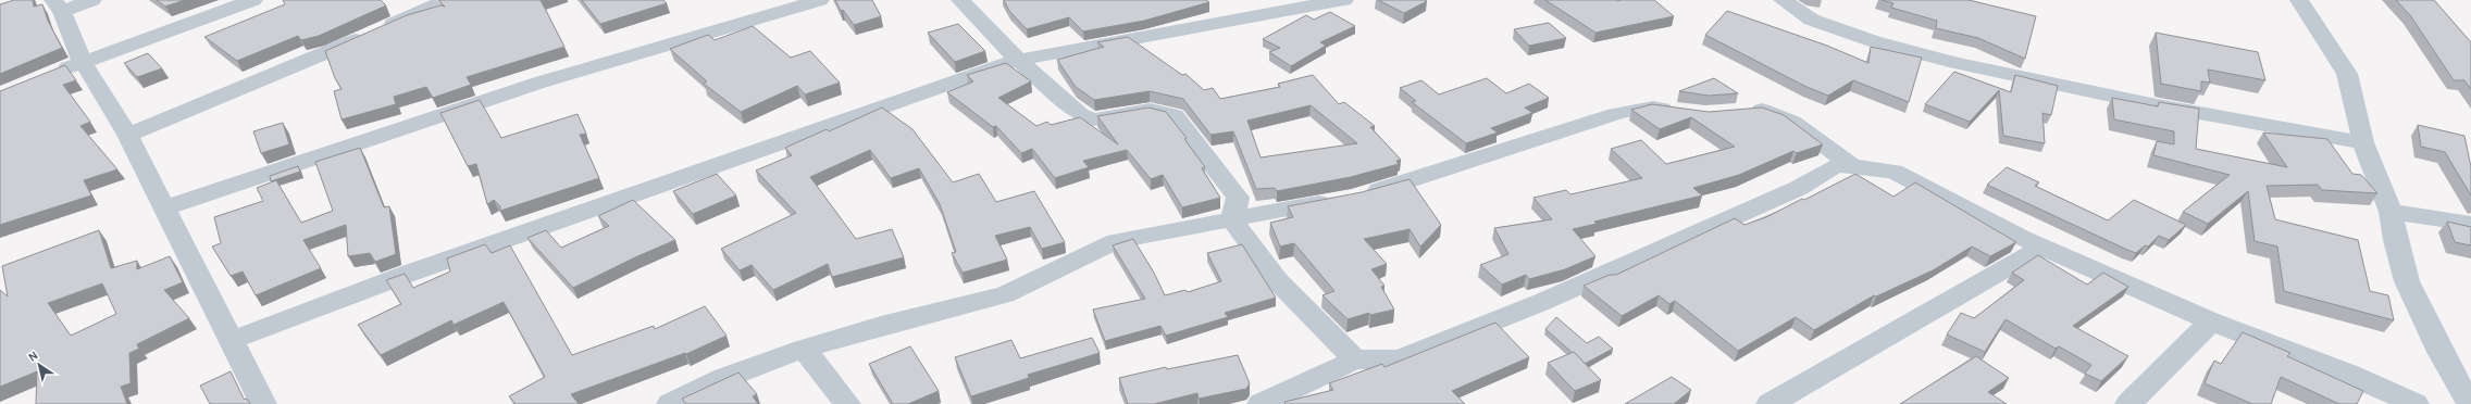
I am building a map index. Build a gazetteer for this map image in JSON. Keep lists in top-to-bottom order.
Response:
{
  "north": "top left"
}
